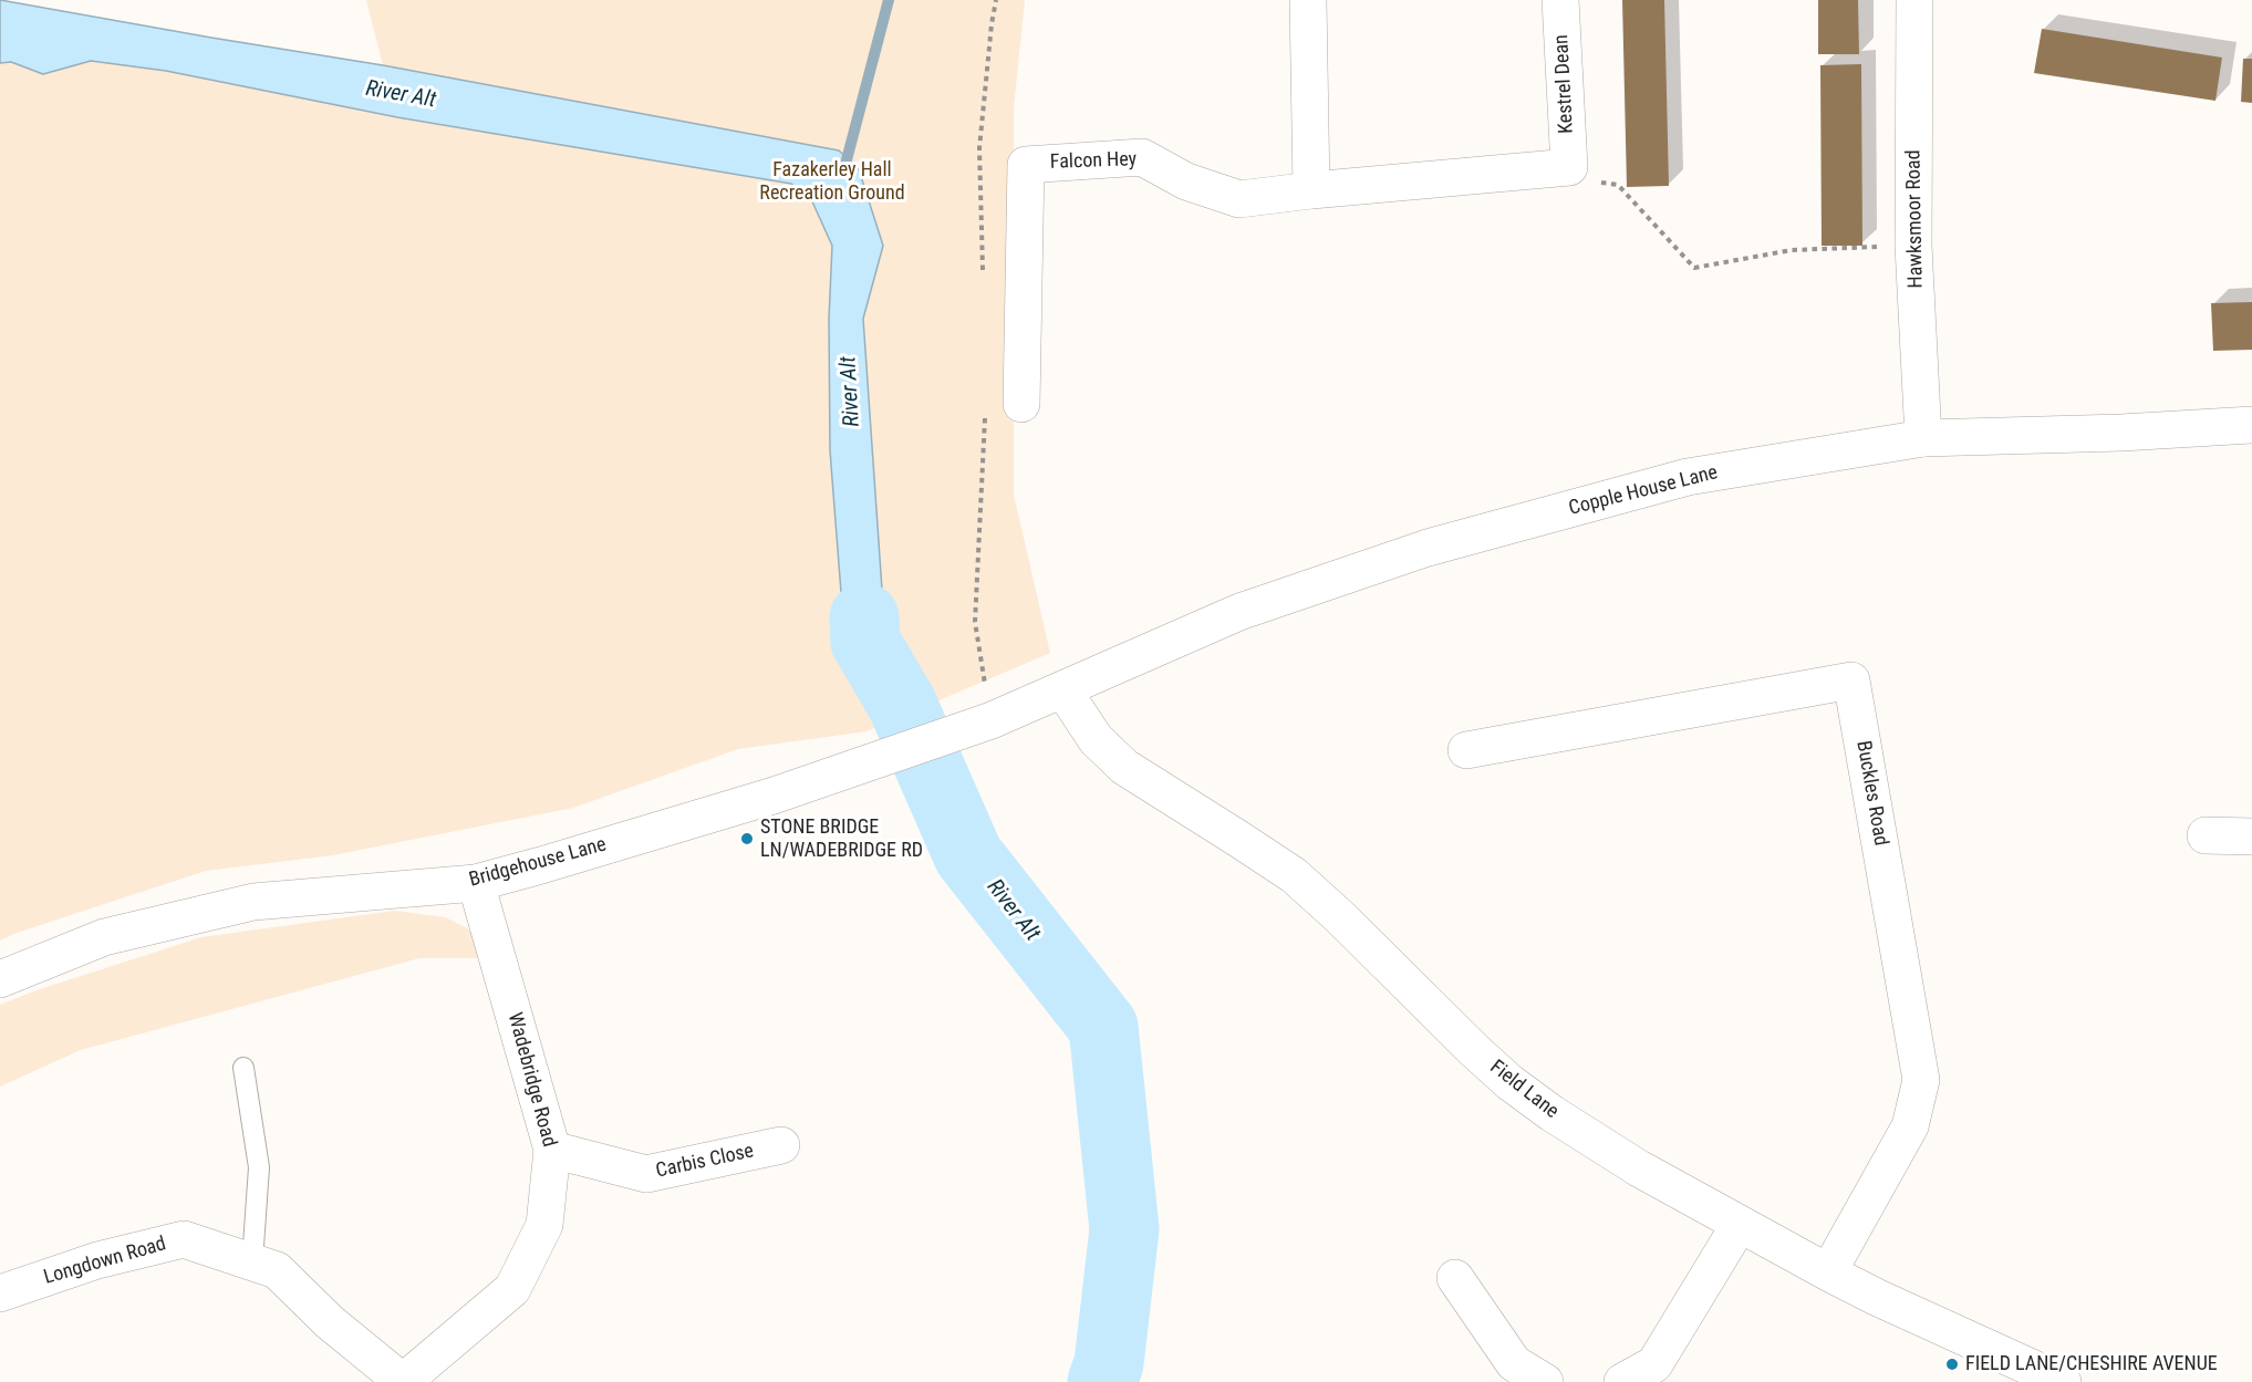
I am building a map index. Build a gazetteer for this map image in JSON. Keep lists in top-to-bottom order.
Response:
{
  "streets": {
    "street": [
      "Kestrel Dean",
      "Falcon Hey",
      "Hawksmoor Road",
      "Copple House Lane",
      "Buckles Road",
      "Bridgehouse Lane",
      "Wadebridge Road",
      "Field Lane",
      "Carbis Close",
      "Longdown Road"
    ]
  },
  "crossings": [
    ["Kestrel Dean", "Falcon Hey"],
    ["Hawksmoor Road", "Copple House Lane"],
    ["Copple House Lane", "Bridgehouse Lane"],
    ["Copple House Lane", "Field Lane"],
    ["Buckles Road", "Field Lane"],
    ["Bridgehouse Lane", "Wadebridge Road"],
    ["Bridgehouse Lane", "Field Lane"],
    ["Wadebridge Road", "Carbis Close"],
    ["Wadebridge Road", "Longdown Road"]
  ],
  "water": ["River Alt"],
  "parks": ["Fazakerley Hall Recreation Ground"],
  "places": ["STONE BRIDGE LN/WADEBRIDGE RD", "FIELD LANE/CHESHIRE AVENUE"]
}
